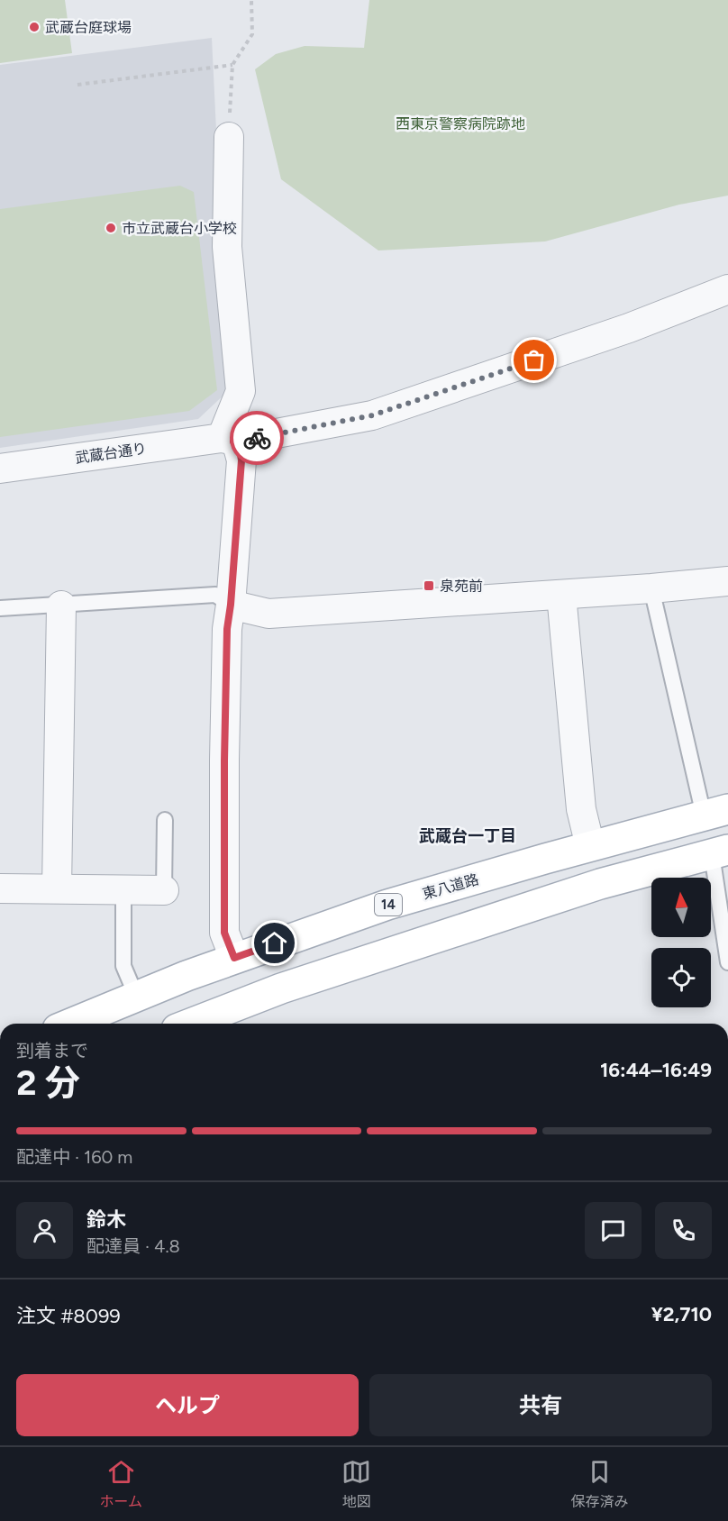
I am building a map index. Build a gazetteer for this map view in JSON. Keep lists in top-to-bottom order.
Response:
{
  "streets": {
    "main road": ["東八道路", "14"],
    "street": ["武蔵台通り"]
  },
  "districts": ["武蔵台一丁目"],
  "parks": ["西東京警察病院跡地"],
  "places": {
    "other": ["武蔵台庭球場", "市立武蔵台小学校"],
    "transit": ["泉苑前"]
  },
  "north": "top",
  "page": {
    "heading": ["2 分", "到着まで", "16:44–16:49"],
    "panel": [
      "鈴木",
      "配達員 · 4.8",
      "注文 #8099",
      "¥2,710"
    ],
    "bar": "配達中 · 160 m",
    "buttons": ["ヘルプ", "共有"],
    "tabs": ["ホーム", "地図", "保存済み"]
  }
}
